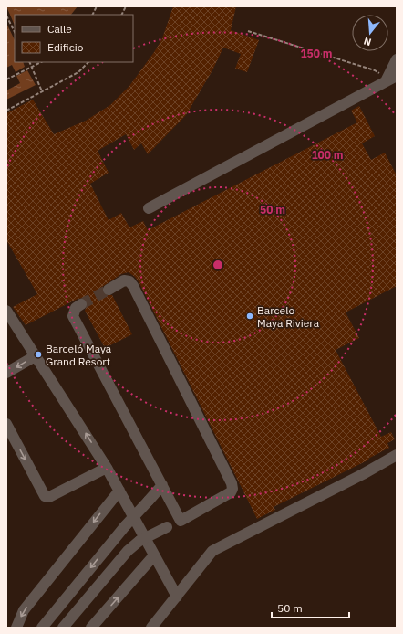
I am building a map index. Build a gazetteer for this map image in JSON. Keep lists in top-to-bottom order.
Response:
{
  "places": ["Barcelo Maya Riviera", "Barceló Maya Grand Resort"],
  "legend": ["Calle", "Edificio"],
  "scale_bar": "50 m",
  "north": "bottom",
  "rings": ["150 m", "100 m", "50 m"]
}
